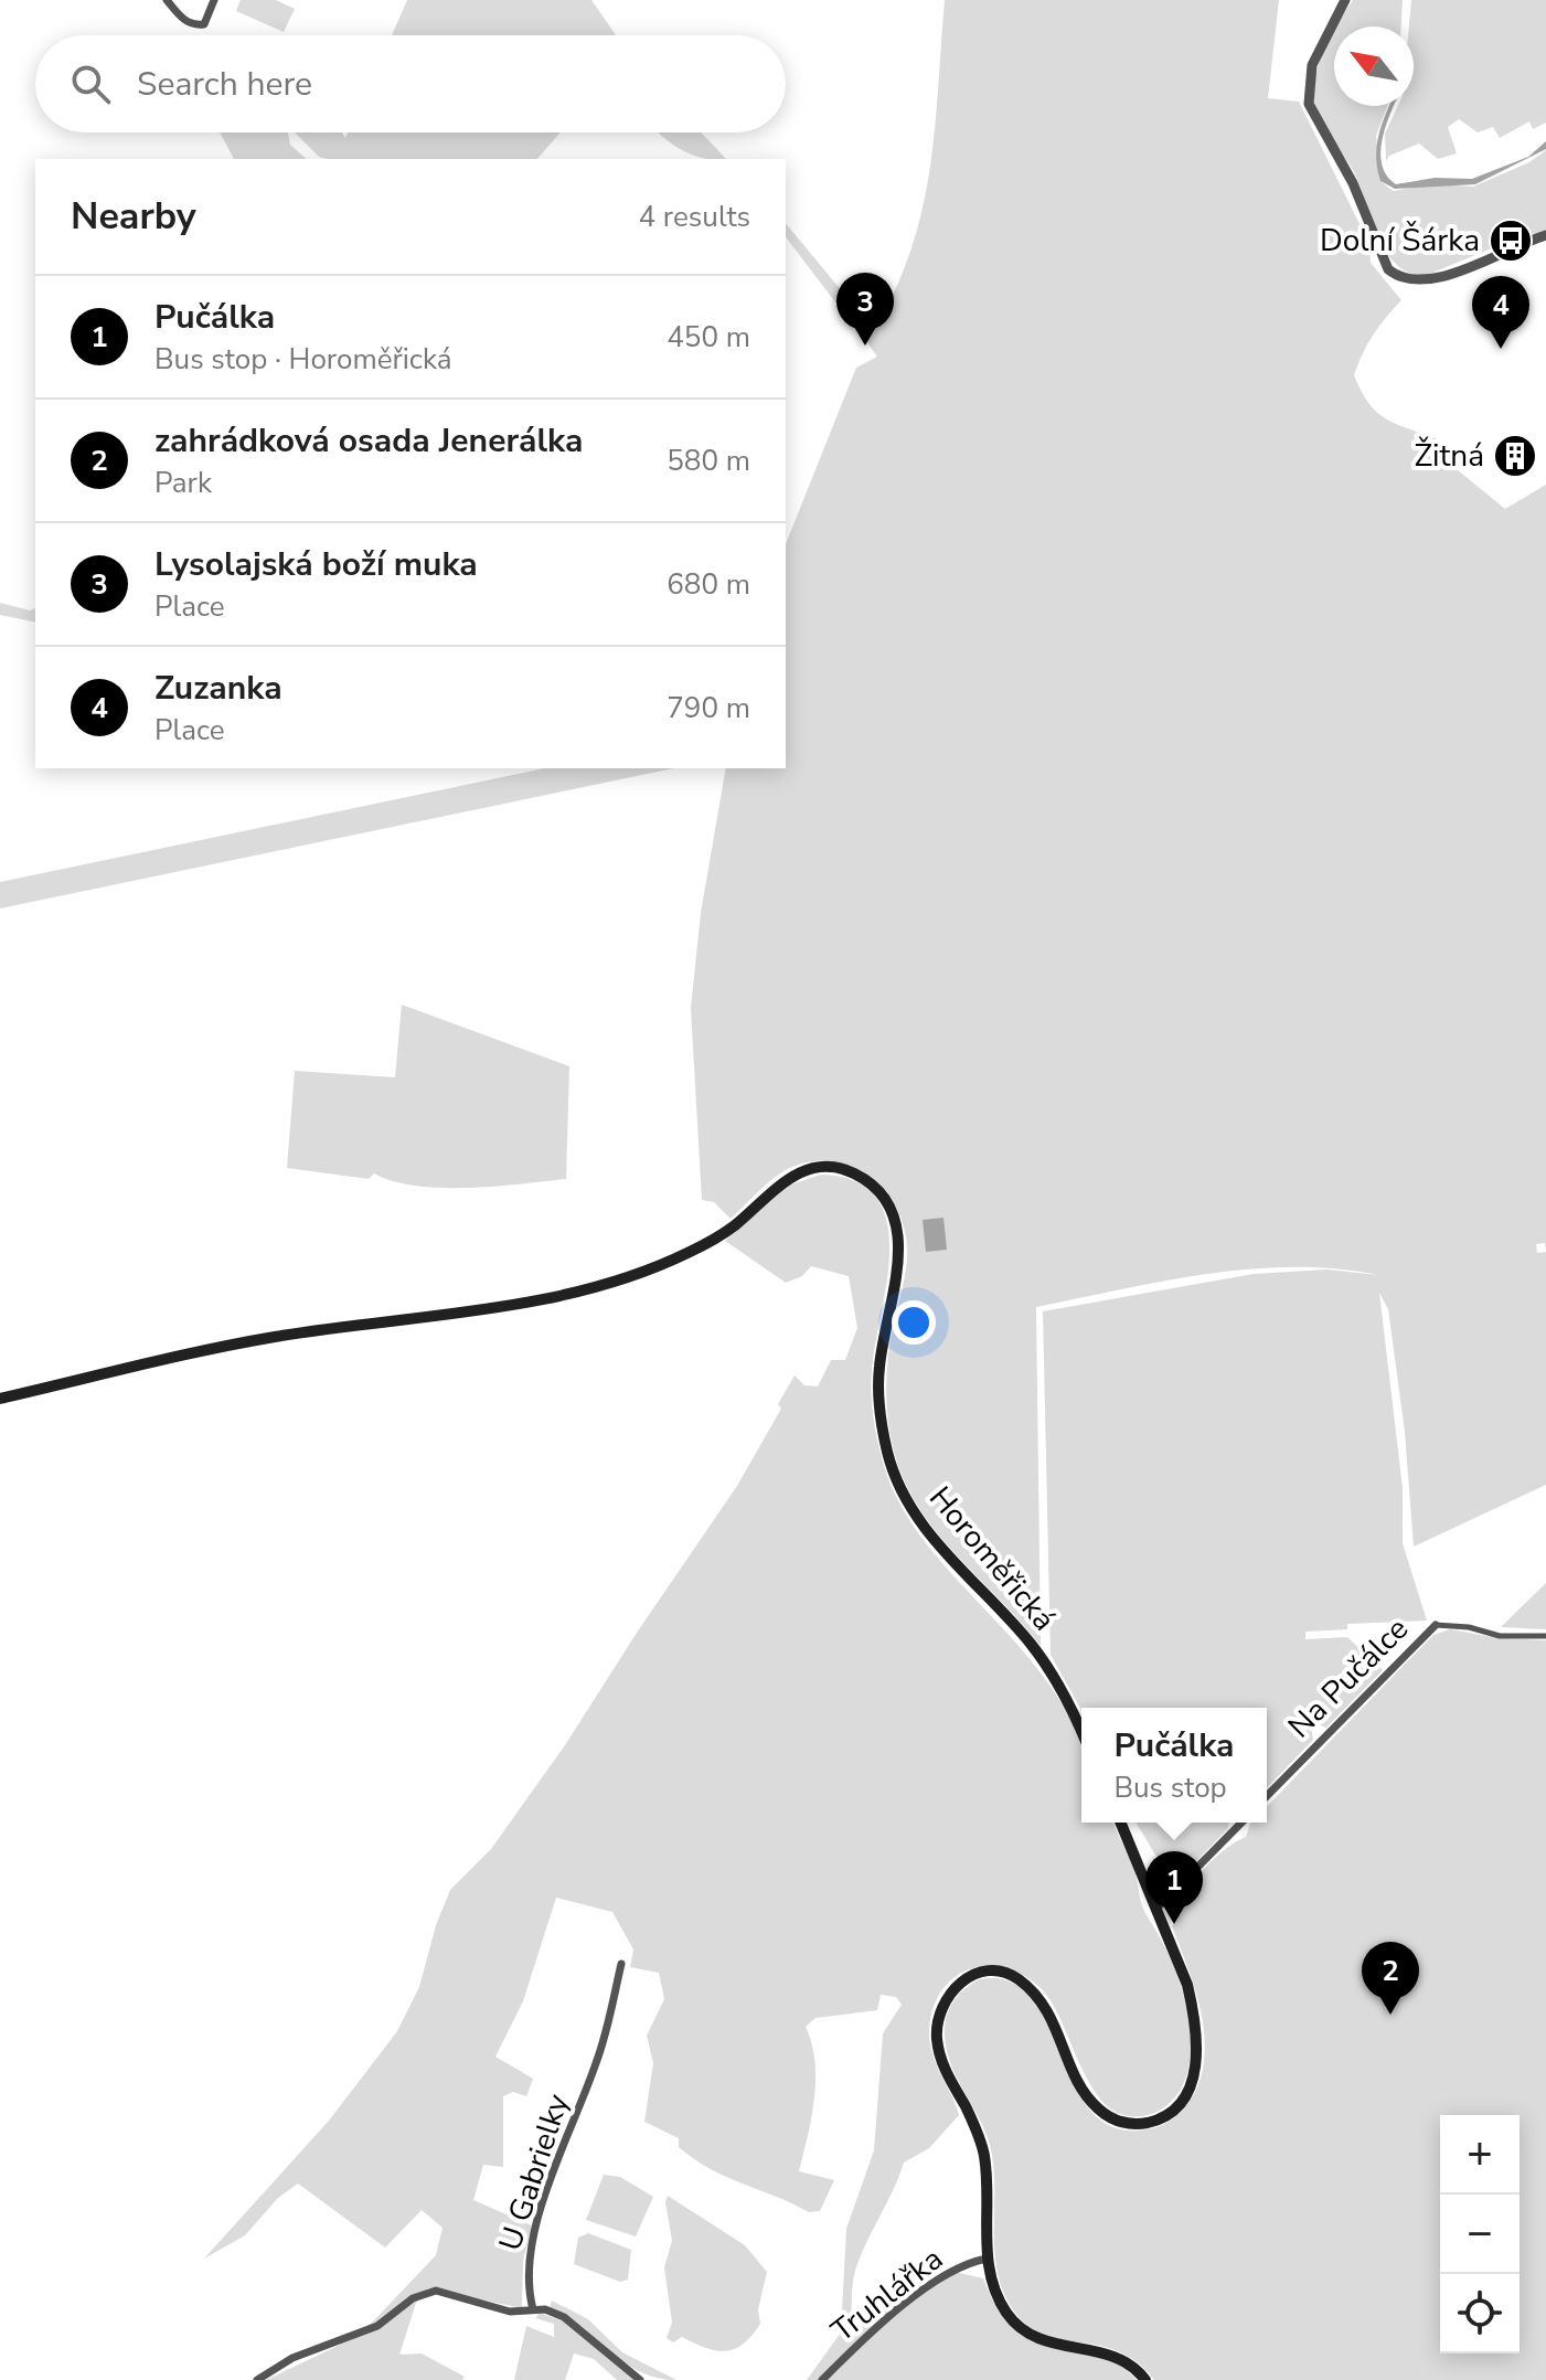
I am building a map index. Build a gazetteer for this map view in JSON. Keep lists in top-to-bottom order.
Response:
{
  "streets": {
    "main road": ["Horoměřická"],
    "street": ["Na Pučálce", "U Gabrielky", "Truhlářka"]
  },
  "places": {
    "bus stop": ["Dolní Šárka"],
    "building": ["Žitná"]
  },
  "north": "top left",
  "page": {
    "search": "Search here",
    "heading": ["Nearby", "4 results"],
    "pins": [
      "3",
      "4",
      "1",
      "2"
    ],
    "list": [
      {
        "mark": "1",
        "name": "Pučálka",
        "note": "Bus stop · Horoměřická",
        "value": "450 m"
      },
      {
        "mark": "2",
        "name": "zahrádková osada Jenerálka",
        "note": "Park",
        "value": "580 m"
      },
      {
        "mark": "3",
        "name": "Lysolajská boží muka",
        "note": "Place",
        "value": "680 m"
      },
      {
        "mark": "4",
        "name": "Zuzanka",
        "note": "Place",
        "value": "790 m"
      }
    ],
    "popup": ["Pučálka", "Bus stop"],
    "map_buttons": ["+", "−"]
  }
}
